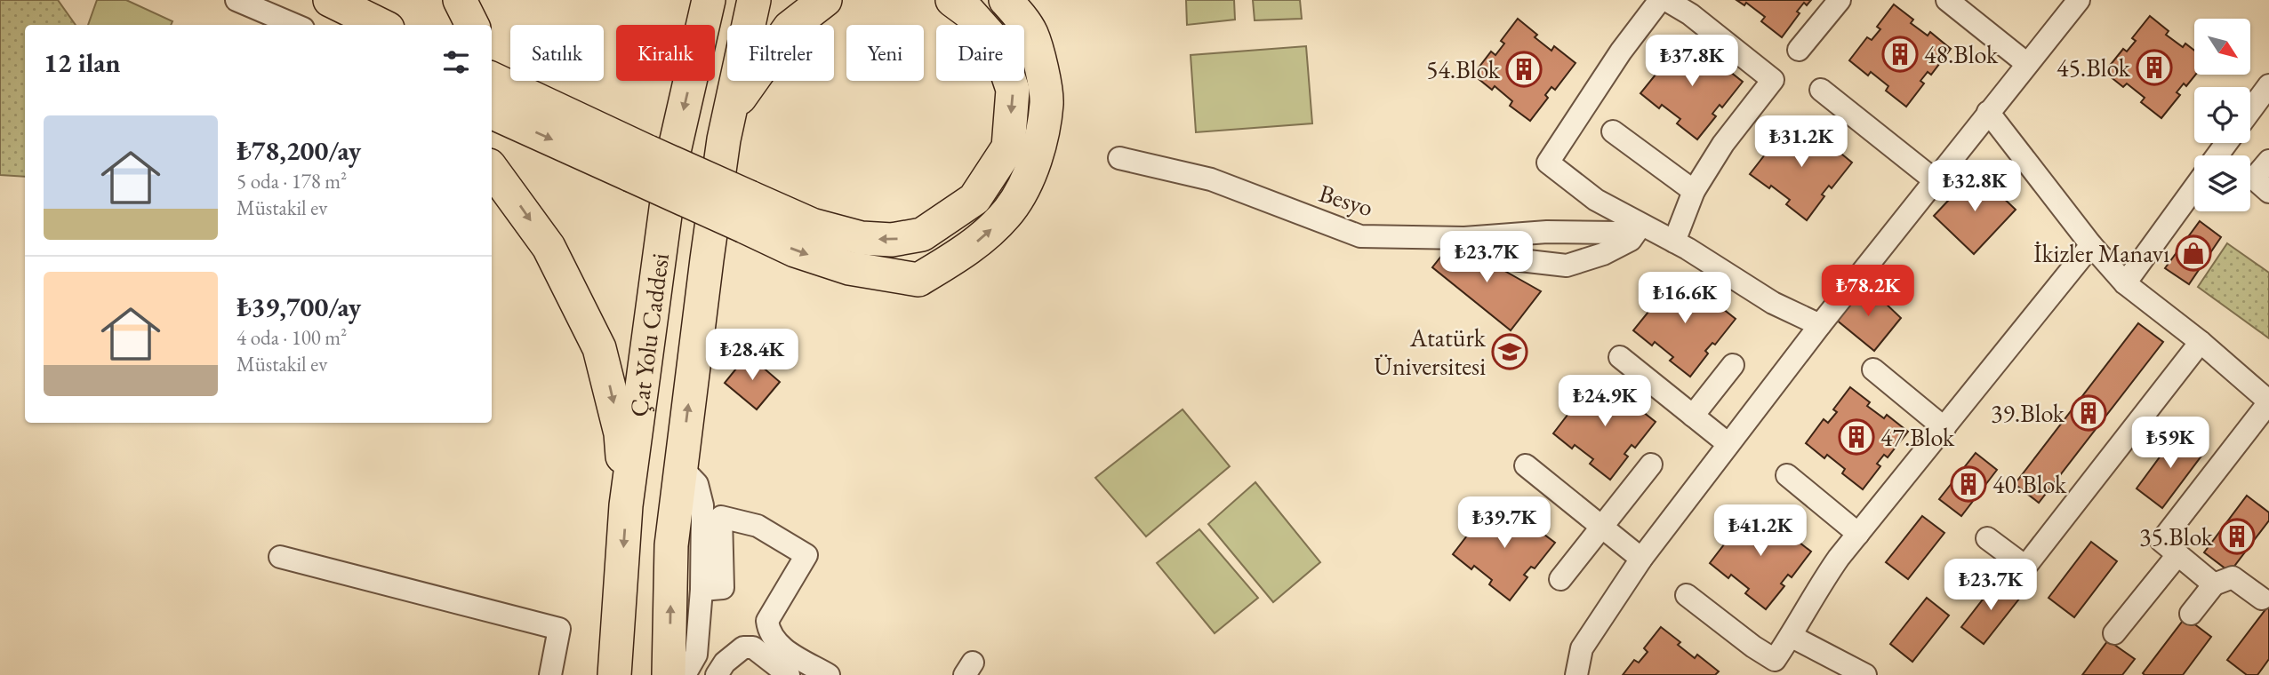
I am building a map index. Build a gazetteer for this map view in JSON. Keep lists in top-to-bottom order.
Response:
{
  "streets": {
    "highway": ["Çat Yolu Caddesi"],
    "street": ["Besyo"]
  },
  "places": {
    "building": [
      "48.Blok",
      "45.Blok",
      "54.Blok",
      "39.Blok",
      "47.Blok",
      "40.Blok",
      "35.Blok"
    ],
    "shop": ["İkizler Manavı"],
    "school or university": ["Atatürk Üniversitesi"]
  },
  "north": "bottom right",
  "page": {
    "chip": [
      "Satılık",
      "Kiralık",
      "Filtreler",
      "Yeni",
      "Daire"
    ],
    "heading": "12 ilan",
    "price": [
      "₺37.8K",
      "₺31.2K",
      "₺32.8K",
      "₺23.7K",
      "₺78.2K",
      "₺16.6K",
      "₺28.4K",
      "₺24.9K",
      "₺59K",
      "₺39.7K",
      "₺41.2K",
      "₺23.7K"
    ],
    "list": [
      {
        "name": "₺78,200/ay",
        "note": "5 oda · 178 m² · Müstakil ev"
      },
      {
        "name": "₺39,700/ay",
        "note": "4 oda · 100 m² · Müstakil ev"
      }
    ]
  }
}
